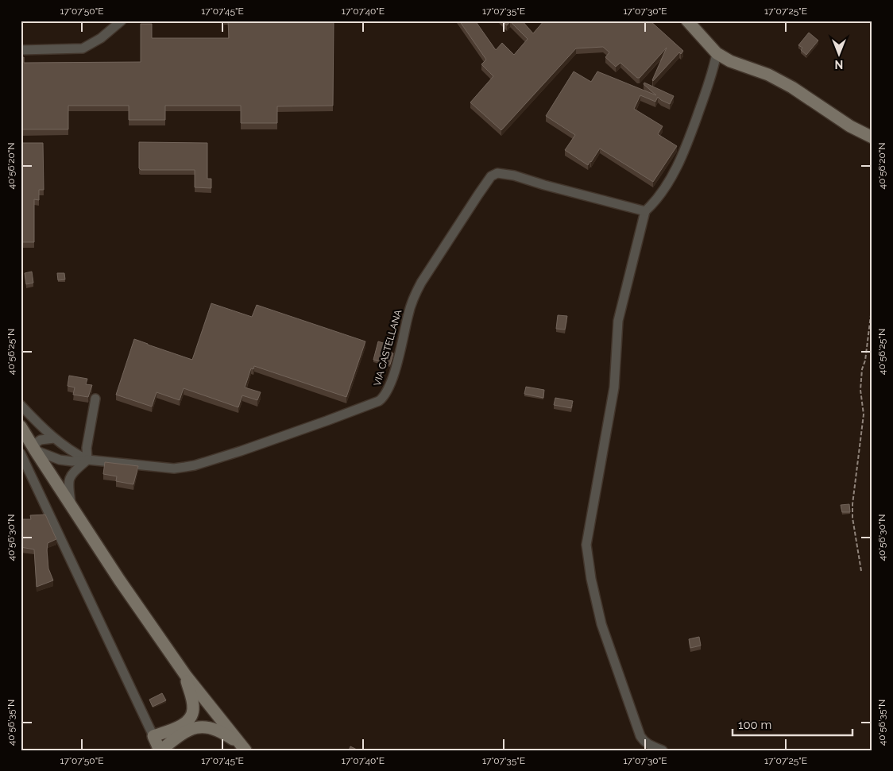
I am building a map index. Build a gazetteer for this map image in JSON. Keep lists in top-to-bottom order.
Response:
{
  "streets": {
    "street": ["VIA CASTELLANA"]
  },
  "scale_bar": "100 m",
  "north": "bottom",
  "coordinates": [
    "17°07'50\"E",
    "17°07'45\"E",
    "17°07'40\"E",
    "17°07'35\"E",
    "17°07'30\"E",
    "17°07'25\"E",
    "40°56'20\"N",
    "40°56'25\"N",
    "40°56'30\"N",
    "40°56'35\"N"
  ]
}
